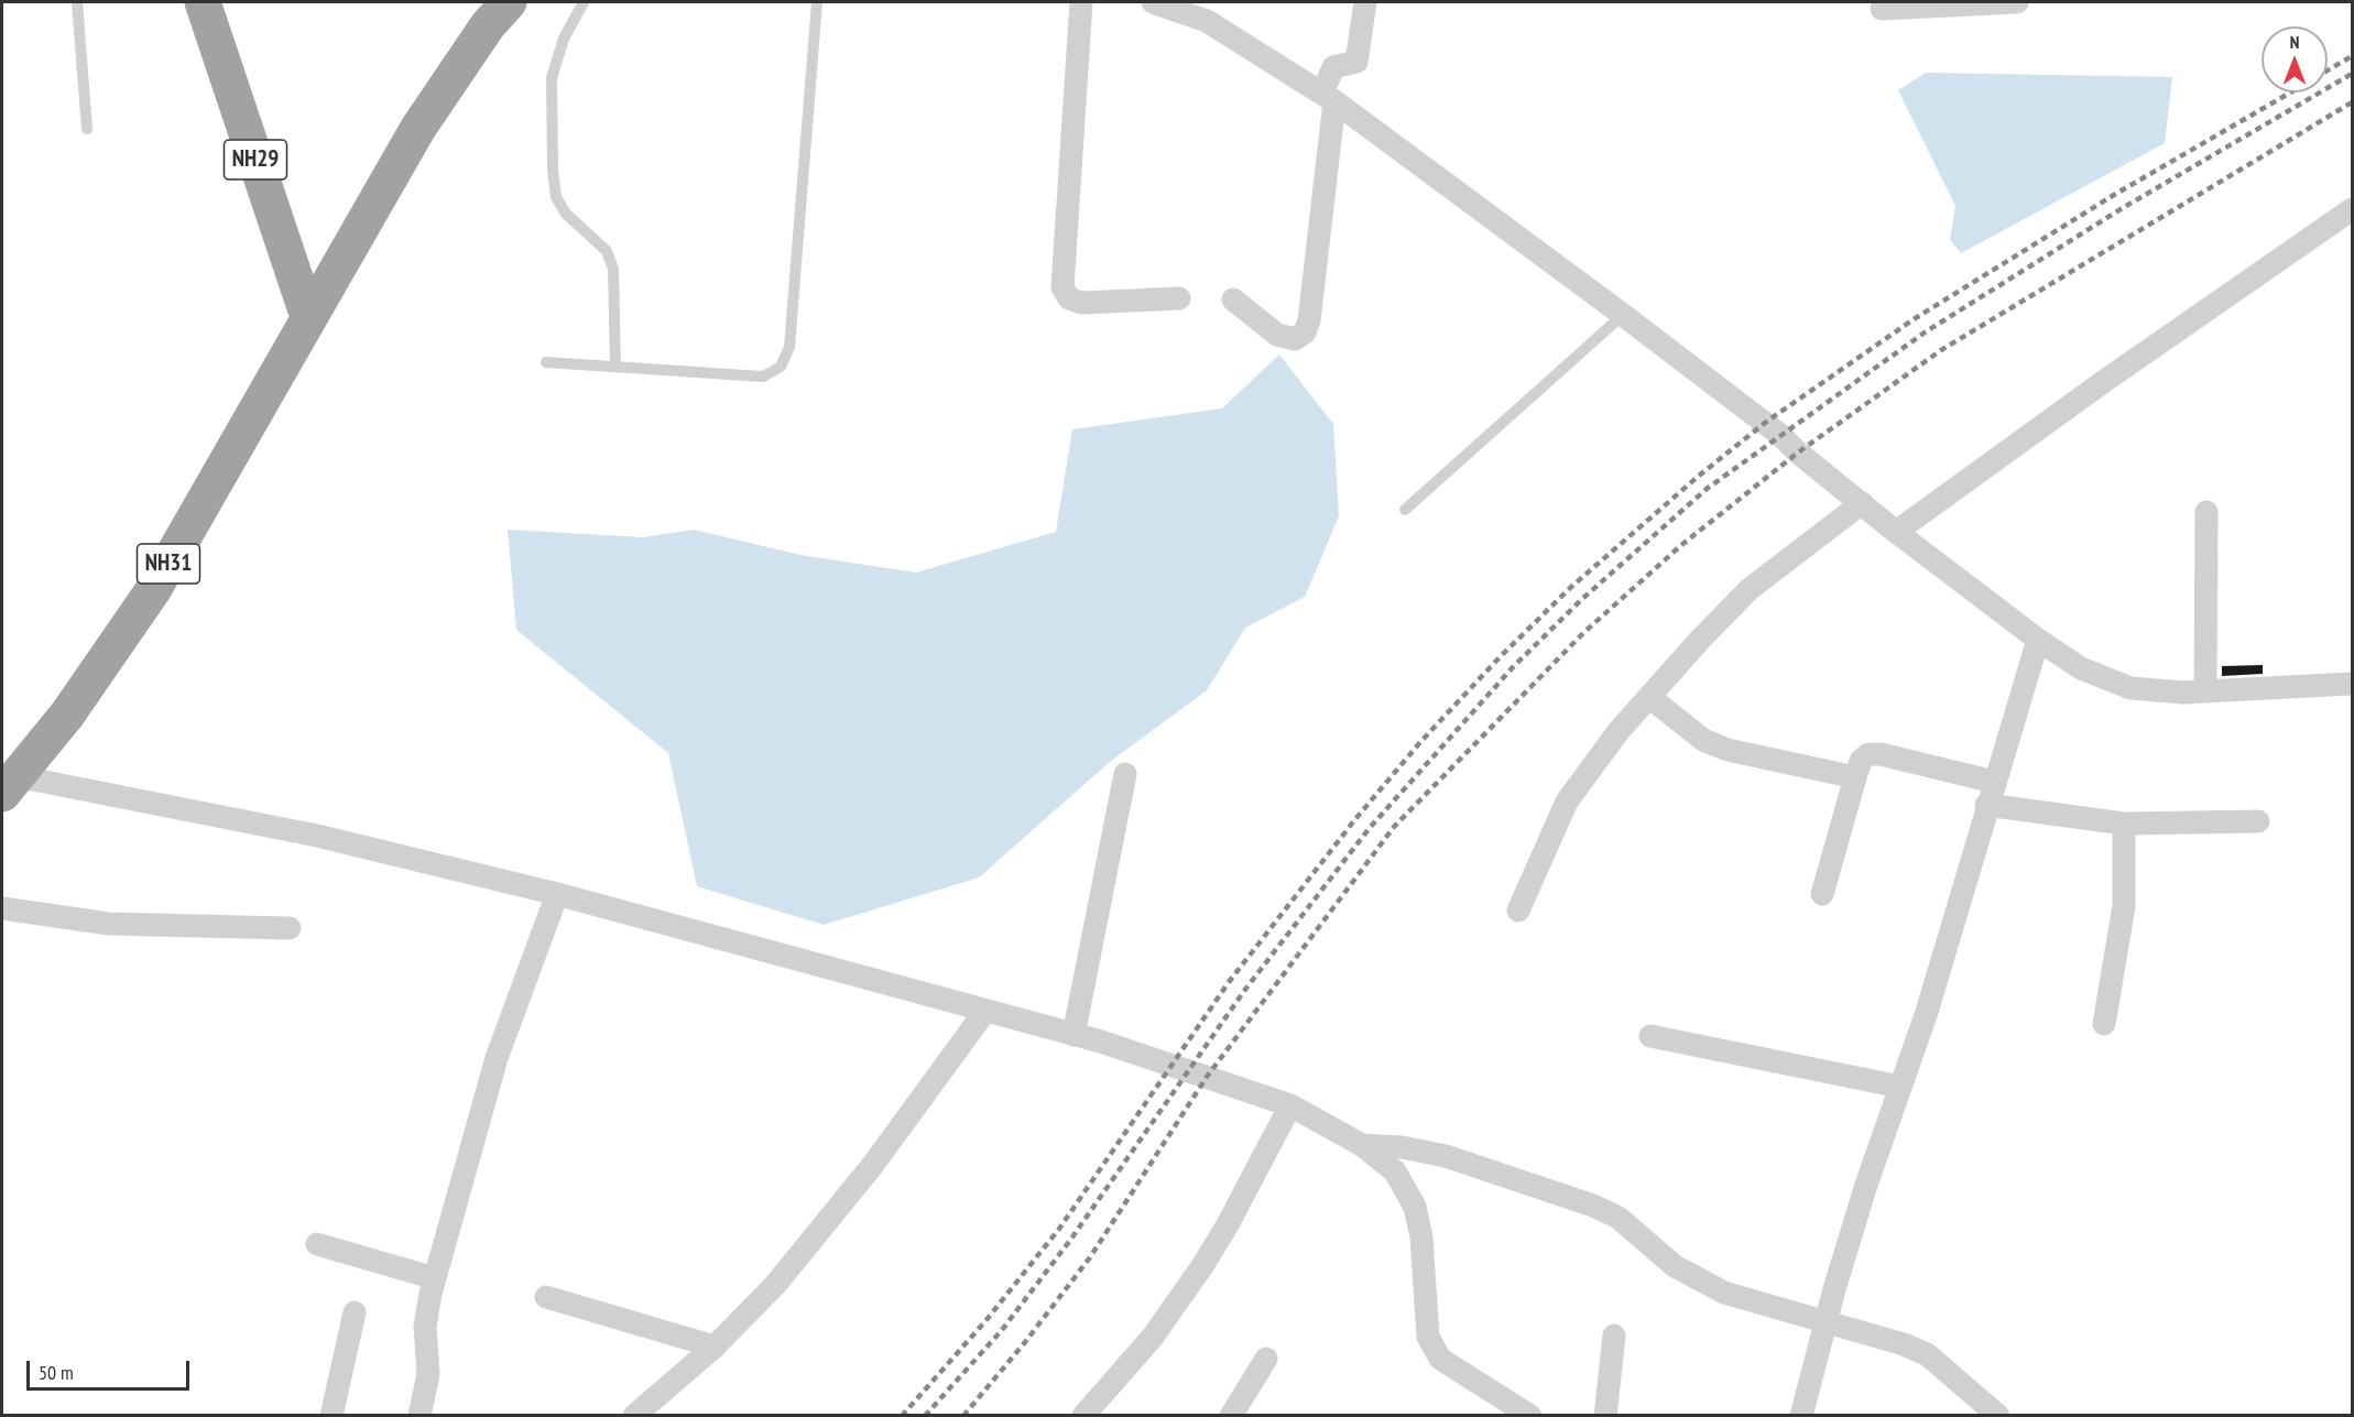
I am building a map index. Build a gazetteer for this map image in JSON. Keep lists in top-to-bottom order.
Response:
{
  "streets": {
    "highway": ["NH29", "NH31"]
  },
  "crossings": [
    ["NH29", "NH31"]
  ],
  "scale_bar": "50 m",
  "north": "top"
}
